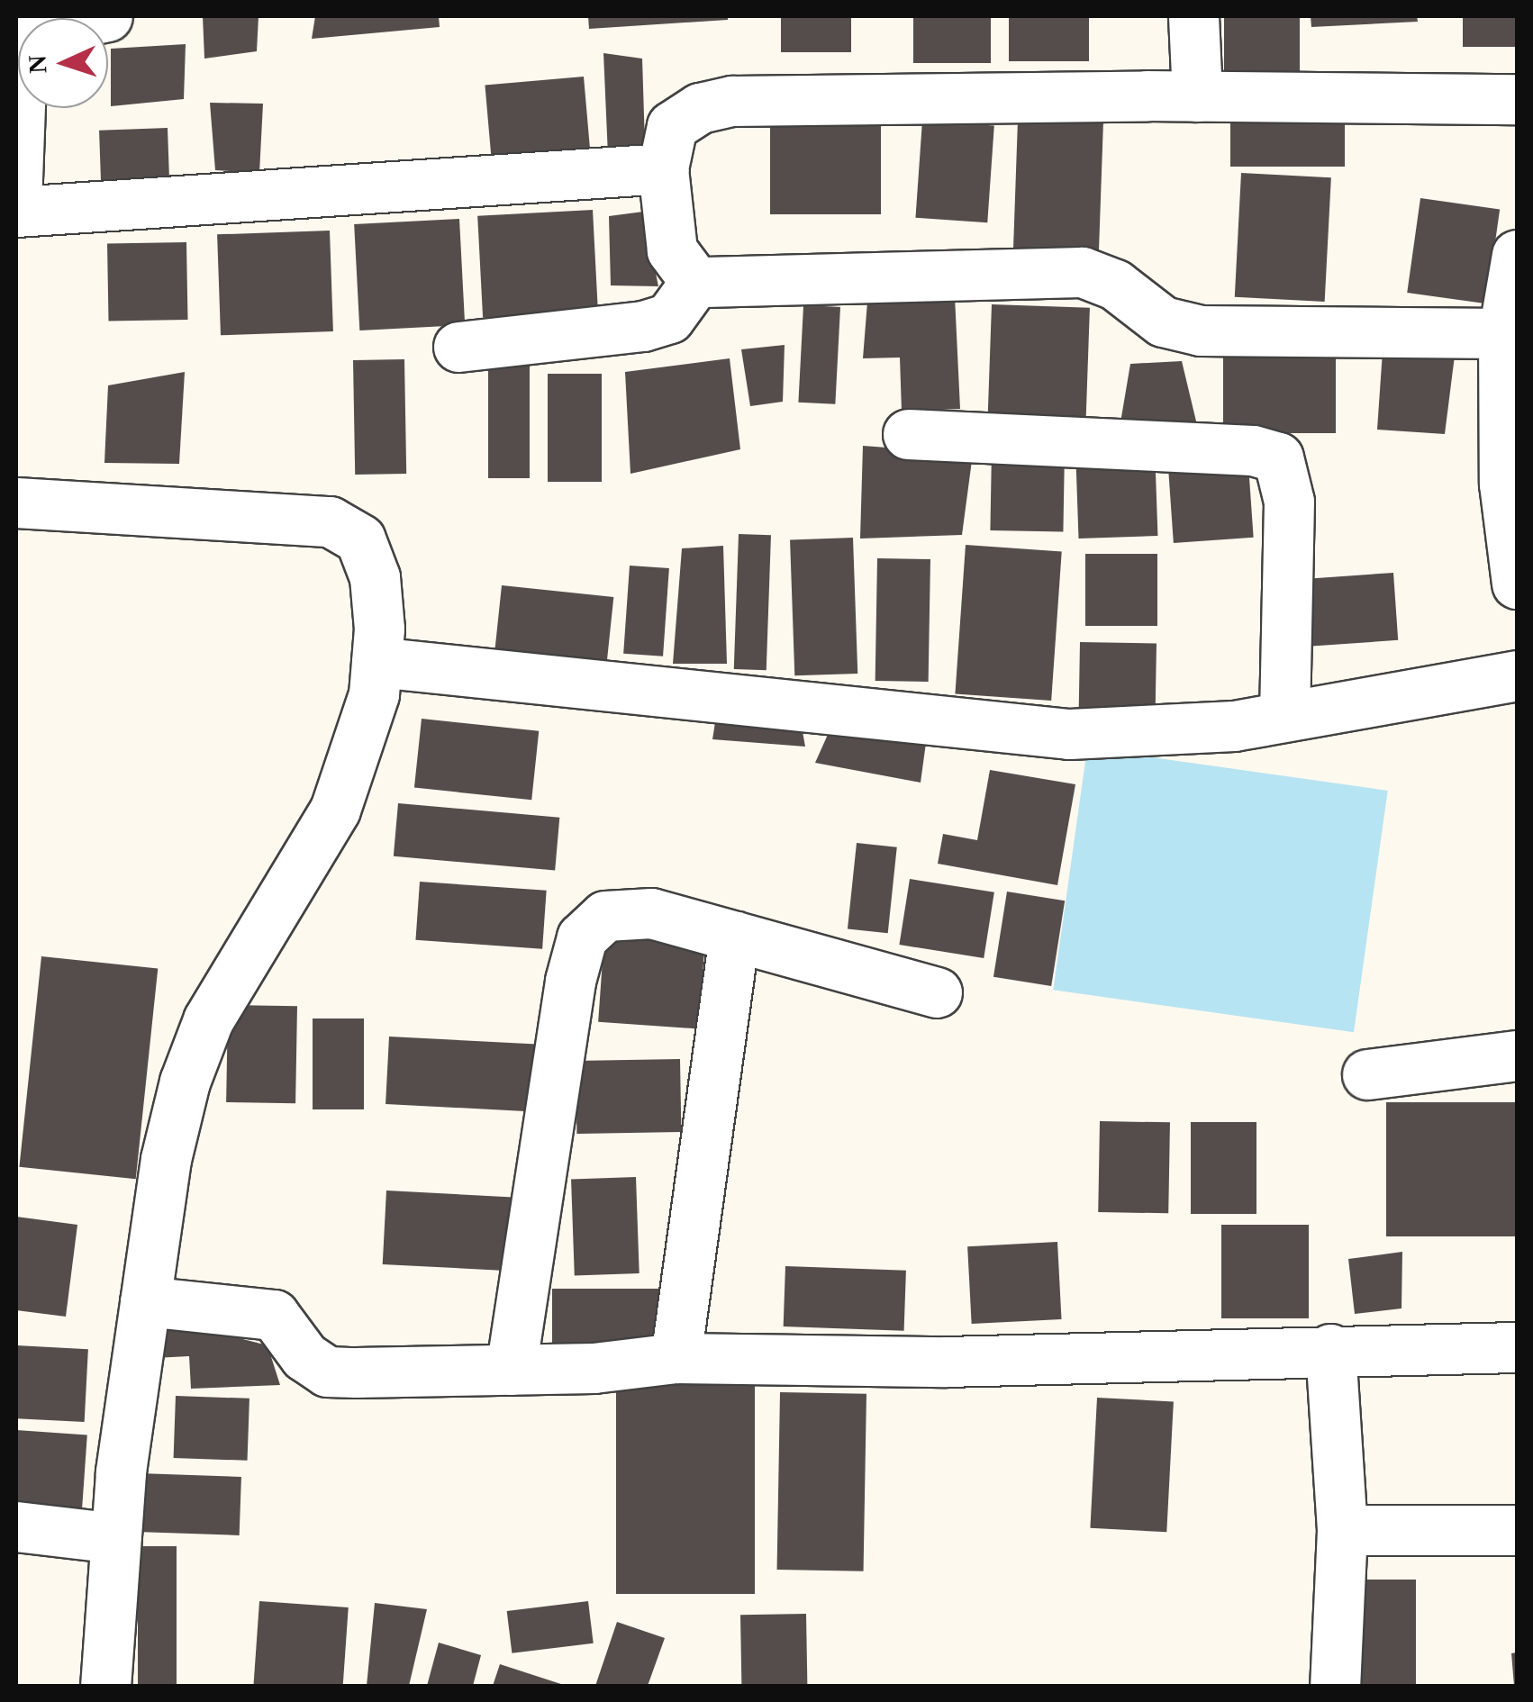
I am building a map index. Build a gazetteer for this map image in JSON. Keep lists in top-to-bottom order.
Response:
{
  "north": "left"
}
